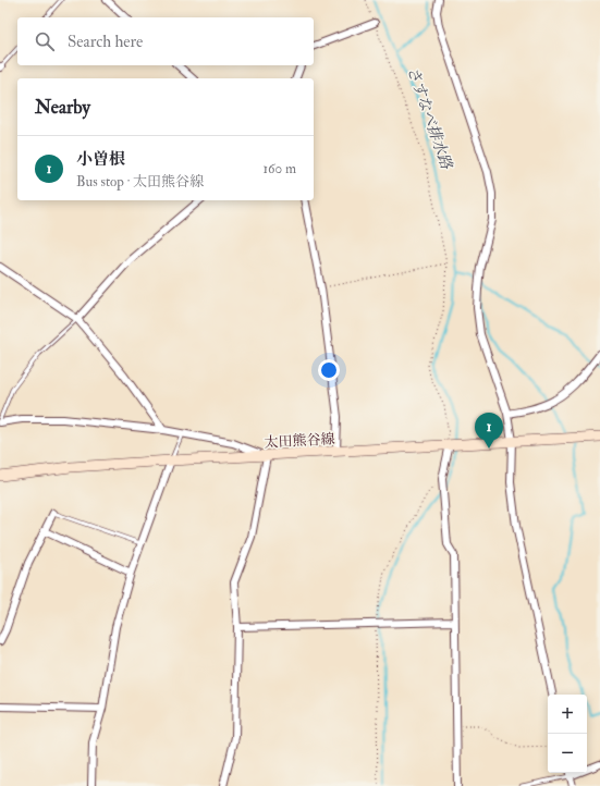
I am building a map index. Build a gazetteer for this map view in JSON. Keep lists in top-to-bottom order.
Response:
{
  "streets": {
    "main road": ["太田熊谷線"]
  },
  "water": ["さすなべ排水路"],
  "page": {
    "search": "Search here",
    "heading": "Nearby",
    "list": [
      {
        "mark": "1",
        "name": "小曽根",
        "note": "Bus stop · 太田熊谷線",
        "value": "160 m"
      }
    ],
    "pins": "1",
    "map_buttons": ["+", "−"]
  }
}
